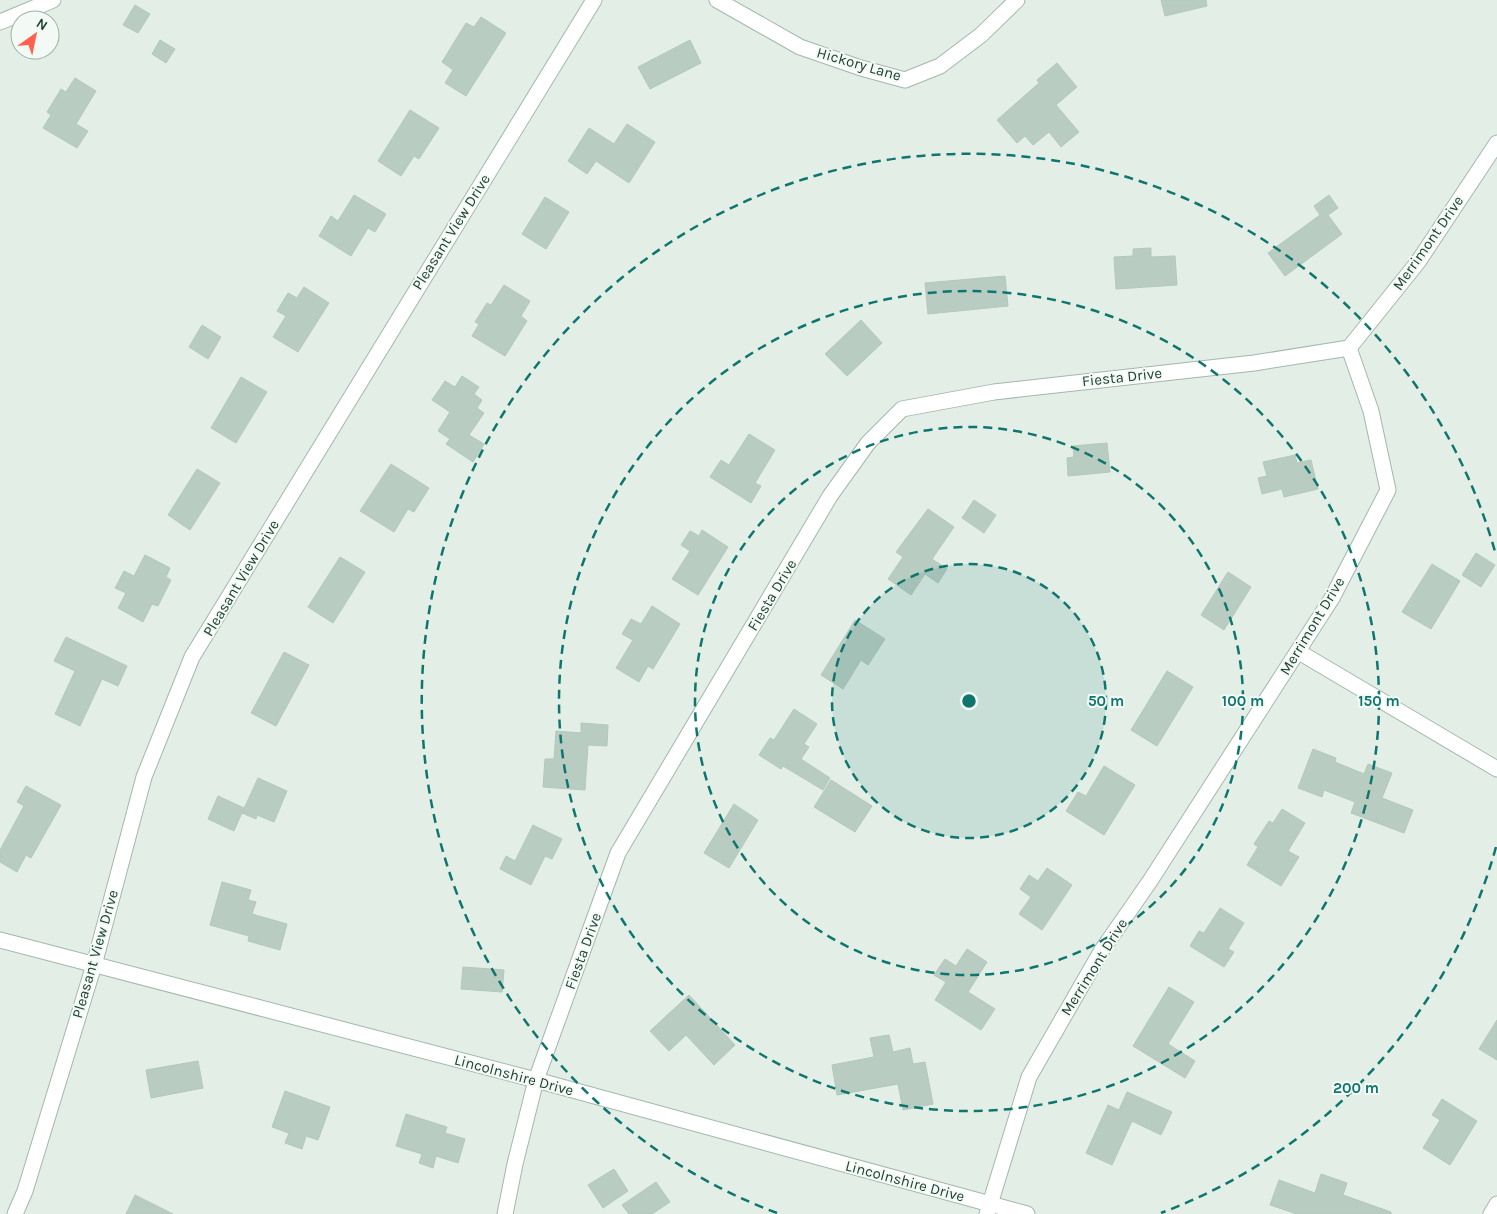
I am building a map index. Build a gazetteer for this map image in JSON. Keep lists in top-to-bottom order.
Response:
{
  "streets": {
    "street": [
      "Hickory Lane",
      "Pleasant View Drive",
      "Merrimont Drive",
      "Fiesta Drive",
      "Lincolnshire Drive"
    ]
  },
  "crossings": [
    ["Pleasant View Drive", "Lincolnshire Drive"],
    ["Merrimont Drive", "Fiesta Drive"],
    ["Merrimont Drive", "Lincolnshire Drive"],
    ["Fiesta Drive", "Lincolnshire Drive"]
  ],
  "north": "top right",
  "rings": [
    "50 m",
    "100 m",
    "150 m",
    "200 m"
  ]
}
